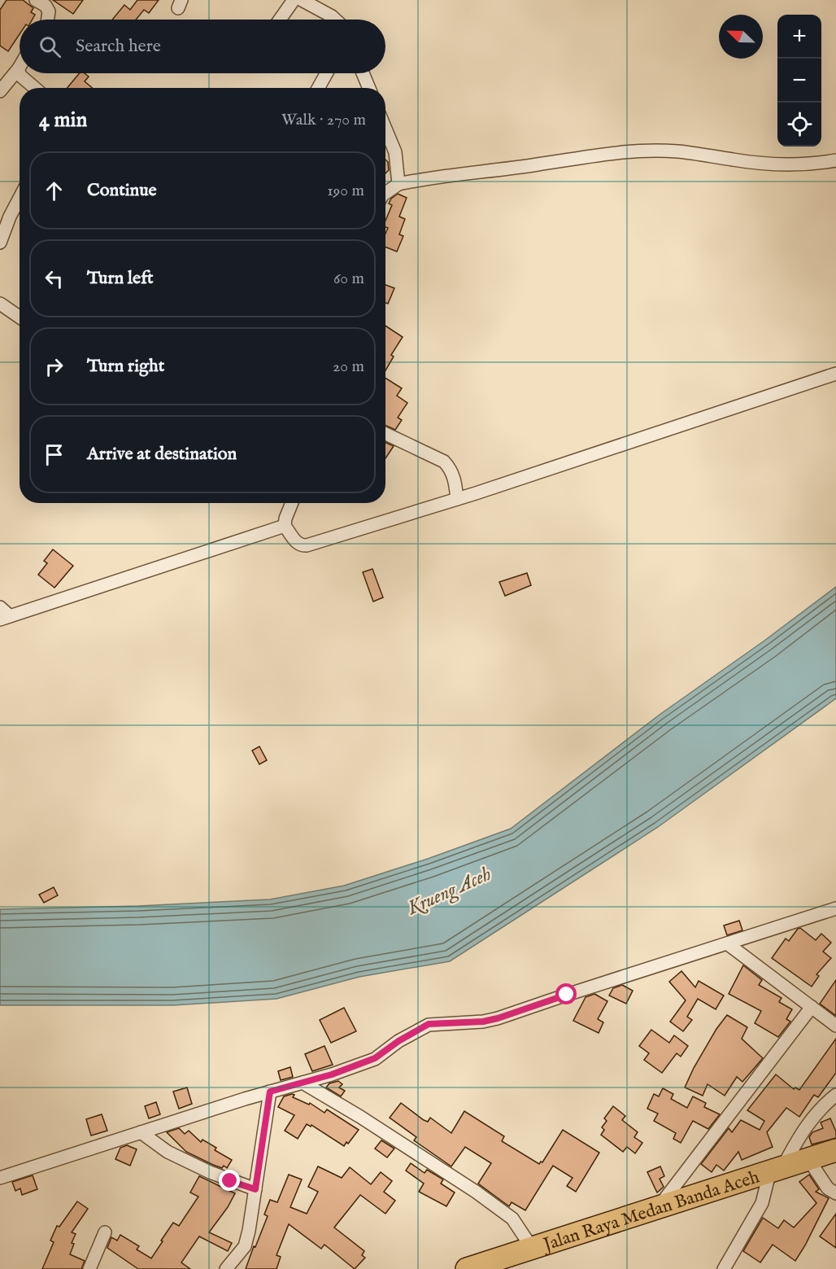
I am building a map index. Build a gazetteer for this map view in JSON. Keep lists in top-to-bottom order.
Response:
{
  "streets": {
    "highway": ["Jalan Raya Medan Banda Aceh"]
  },
  "water": ["Krueng Aceh"],
  "north": "top left",
  "page": {
    "map_buttons": ["+", "−"],
    "search": "Search here",
    "heading": ["4 min", "Walk · 270 m"],
    "list": [
      ["Continue", "190 m"],
      ["Turn left", "60 m"],
      ["Turn right", "20 m"],
      "Arrive at destination"
    ]
  }
}
